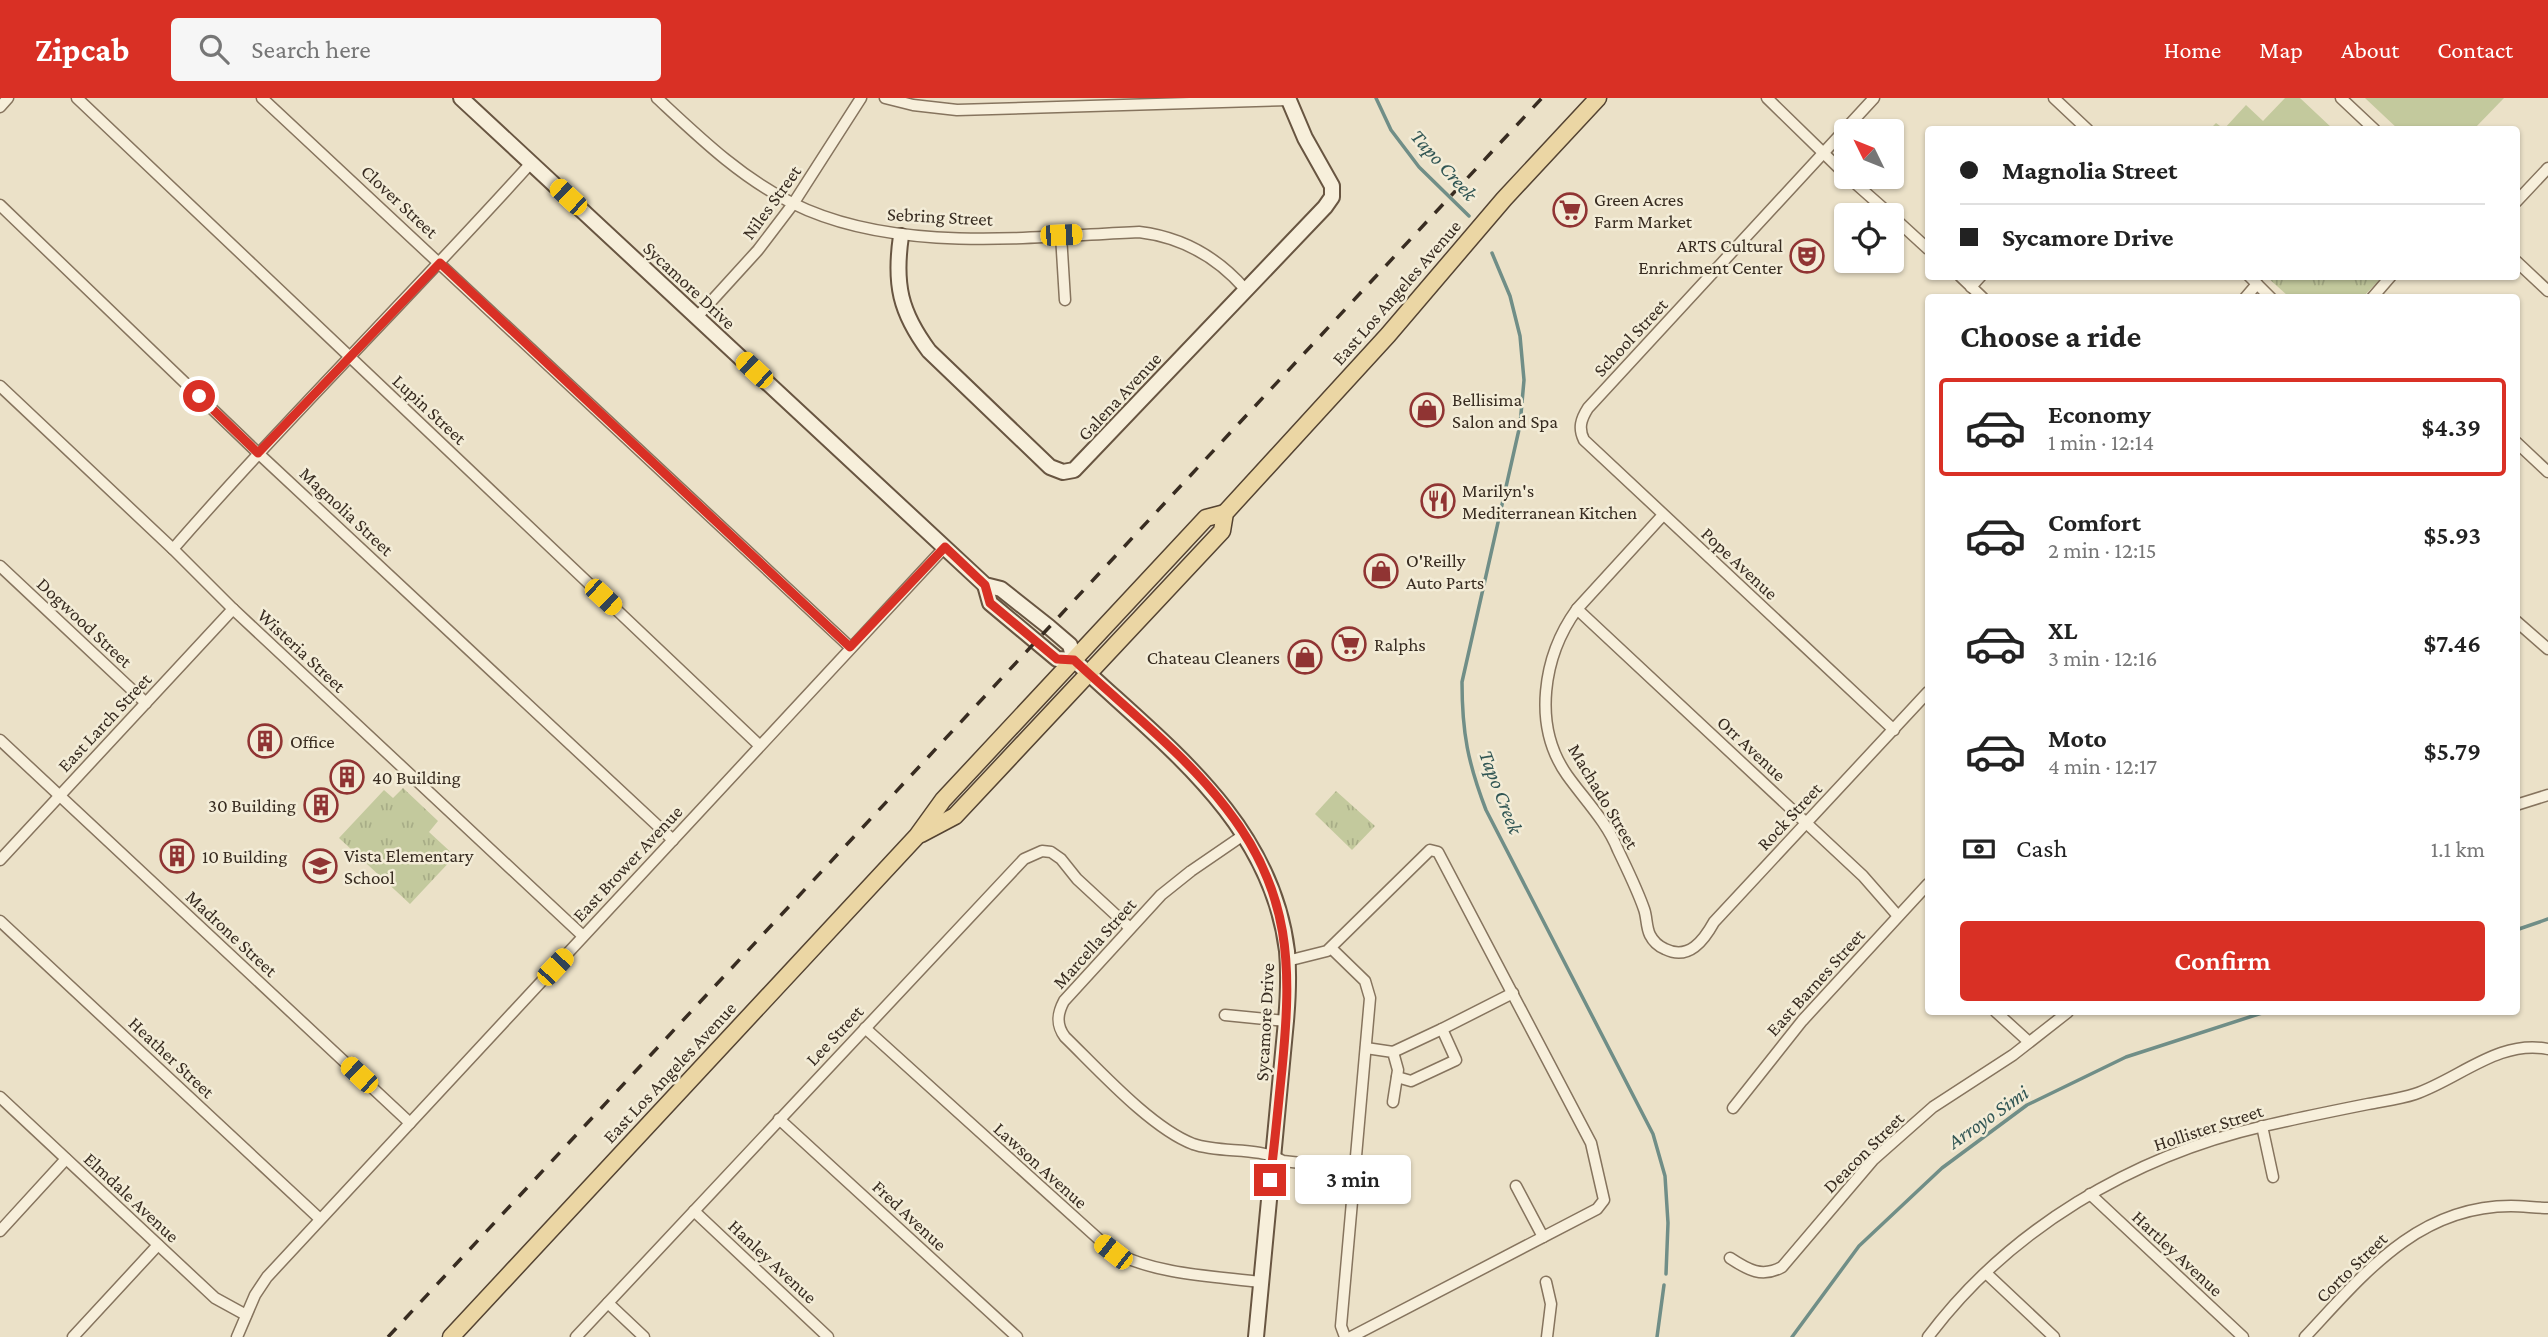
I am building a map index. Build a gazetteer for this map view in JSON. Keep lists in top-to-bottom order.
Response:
{
  "streets": {
    "main road": ["Sycamore Drive", "East Los Angeles Avenue", "Galena Avenue"],
    "street": [
      "Clover Street",
      "Niles Street",
      "Sebring Street",
      "School Street",
      "Lupin Street",
      "Magnolia Street",
      "Pope Avenue",
      "Dogwood Street",
      "Wisteria Street",
      "East Larch Street",
      "Orr Avenue",
      "Machado Street",
      "Rock Street",
      "East Brower Avenue",
      "Madrone Street",
      "Marcella Street",
      "East Barnes Street",
      "Lee Street",
      "Heather Street",
      "Hollister Street",
      "Deacon Street",
      "Lawson Avenue",
      "Elmdale Avenue",
      "Fred Avenue",
      "Hartley Avenue",
      "Hanley Avenue",
      "Corto Street"
    ]
  },
  "crossings": [
    ["Clover Street", "East Brower Avenue"],
    ["Niles Street", "Sebring Street"],
    ["Niles Street", "Sycamore Drive"],
    ["Sebring Street", "Galena Avenue"],
    ["Sycamore Drive", "East Los Angeles Avenue"],
    ["Sycamore Drive", "East Brower Avenue"],
    ["Sycamore Drive", "Marcella Street"],
    ["Sycamore Drive", "Lawson Avenue"],
    ["School Street", "Pope Avenue"],
    ["Lupin Street", "East Brower Avenue"],
    ["Magnolia Street", "East Brower Avenue"],
    ["Pope Avenue", "Machado Street"],
    ["Pope Avenue", "Rock Street"],
    ["Dogwood Street", "East Larch Street"],
    ["Wisteria Street", "East Larch Street"],
    ["Wisteria Street", "East Brower Avenue"],
    ["East Larch Street", "Madrone Street"],
    ["Orr Avenue", "Machado Street"],
    ["Orr Avenue", "Rock Street"],
    ["Orr Avenue", "East Barnes Street"],
    ["Machado Street", "Rock Street"],
    ["East Brower Avenue", "Madrone Street"],
    ["East Brower Avenue", "Heather Street"],
    ["East Brower Avenue", "Elmdale Avenue"],
    ["Marcella Street", "Lee Street"],
    ["Lee Street", "Lawson Avenue"],
    ["Lee Street", "Fred Avenue"],
    ["Lee Street", "Hanley Avenue"],
    ["Hollister Street", "Hartley Avenue"]
  ],
  "water": ["Tapo Creek", "Arroyo Simi"],
  "places": {
    "supermarket": ["Green Acres Farm Market", "Ralphs"],
    "theatre": ["ARTS Cultural Enrichment Center"],
    "shop": ["Bellisima Salon and Spa", "O'Reilly Auto Parts", "Chateau Cleaners"],
    "restaurant": ["Marilyn's Mediterranean Kitchen"],
    "building": [
      "Office",
      "40 Building",
      "30 Building",
      "10 Building"
    ],
    "school or university": ["Vista Elementary School"]
  },
  "north": "top left",
  "page": {
    "header": "Zipcab",
    "search": "Search here",
    "nav": [
      "Home",
      "Map",
      "About",
      "Contact"
    ],
    "banner": ["Magnolia Street", "Sycamore Drive"],
    "heading": "Choose a ride",
    "list": [
      {
        "name": "Economy",
        "note": "1 min · 12:14",
        "value": "$4.39"
      },
      {
        "name": "Comfort",
        "note": "2 min · 12:15",
        "value": "$5.93"
      },
      {
        "name": "XL",
        "note": "3 min · 12:16",
        "value": "$7.46"
      },
      {
        "name": "Moto",
        "note": "4 min · 12:17",
        "value": "$5.79"
      }
    ],
    "pay": ["Cash", "1.1 km"],
    "buttons": "Confirm",
    "bubble": "3 min"
  }
}
